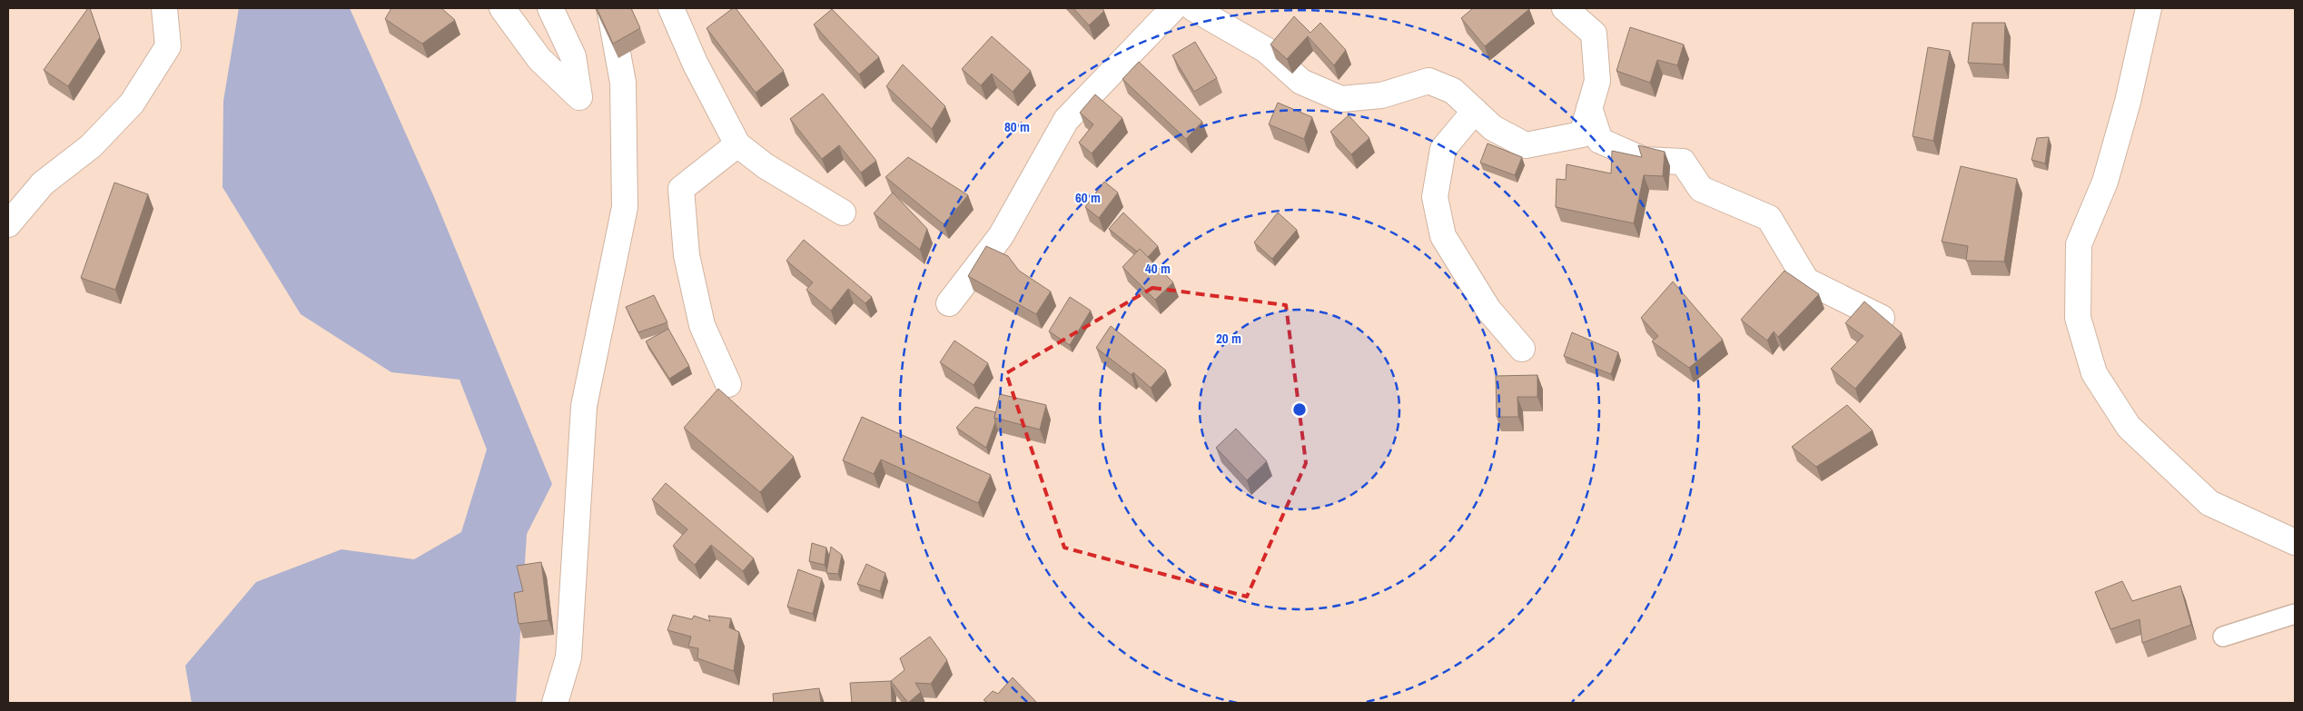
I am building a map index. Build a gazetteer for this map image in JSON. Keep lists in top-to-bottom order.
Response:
{
  "rings": [
    "80 m",
    "60 m",
    "40 m",
    "20 m"
  ]
}
